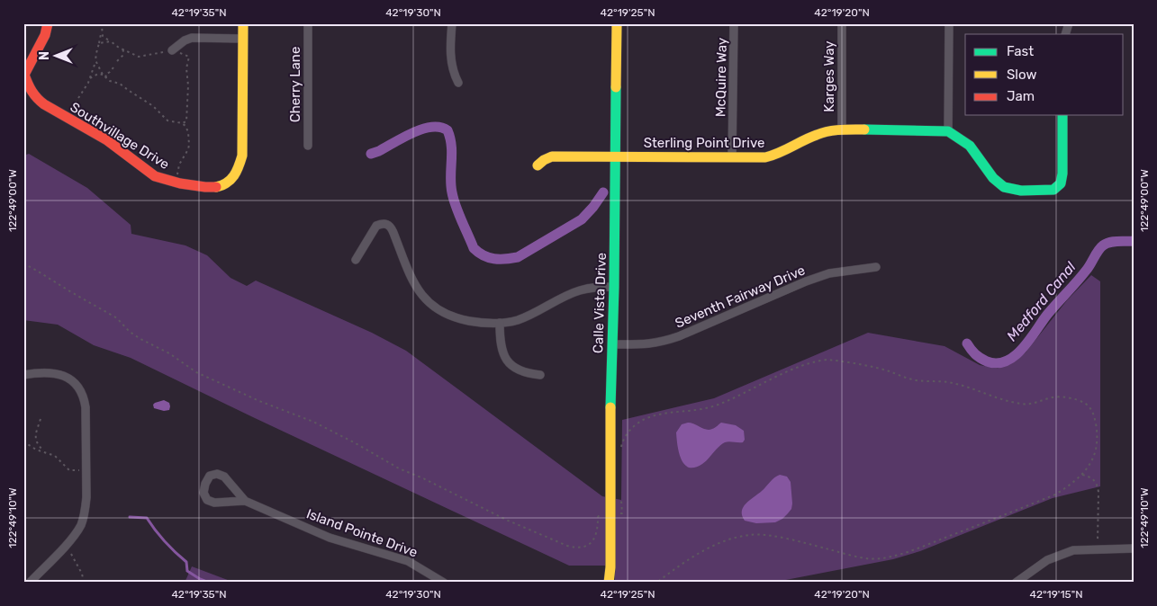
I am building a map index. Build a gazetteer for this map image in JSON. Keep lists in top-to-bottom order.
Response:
{
  "streets": {
    "street": [
      "Karges Way",
      "McQuire Way",
      "Cherry Lane",
      "Southvillage Drive",
      "Sterling Point Drive",
      "Seventh Fairway Drive",
      "Calle Vista Drive",
      "Island Pointe Drive"
    ]
  },
  "crossings": [
    ["Karges Way", "Sterling Point Drive"],
    ["McQuire Way", "Sterling Point Drive"],
    ["Sterling Point Drive", "Calle Vista Drive"],
    ["Seventh Fairway Drive", "Calle Vista Drive"]
  ],
  "water": ["Medford Canal"],
  "legend": ["Fast", "Slow", "Jam"],
  "north": "left",
  "coordinates": [
    "42°19'35\"N",
    "42°19'30\"N",
    "42°19'25\"N",
    "42°19'20\"N",
    "122°49'00\"W",
    "122°49'10\"W",
    "42°19'15\"N"
  ]
}
